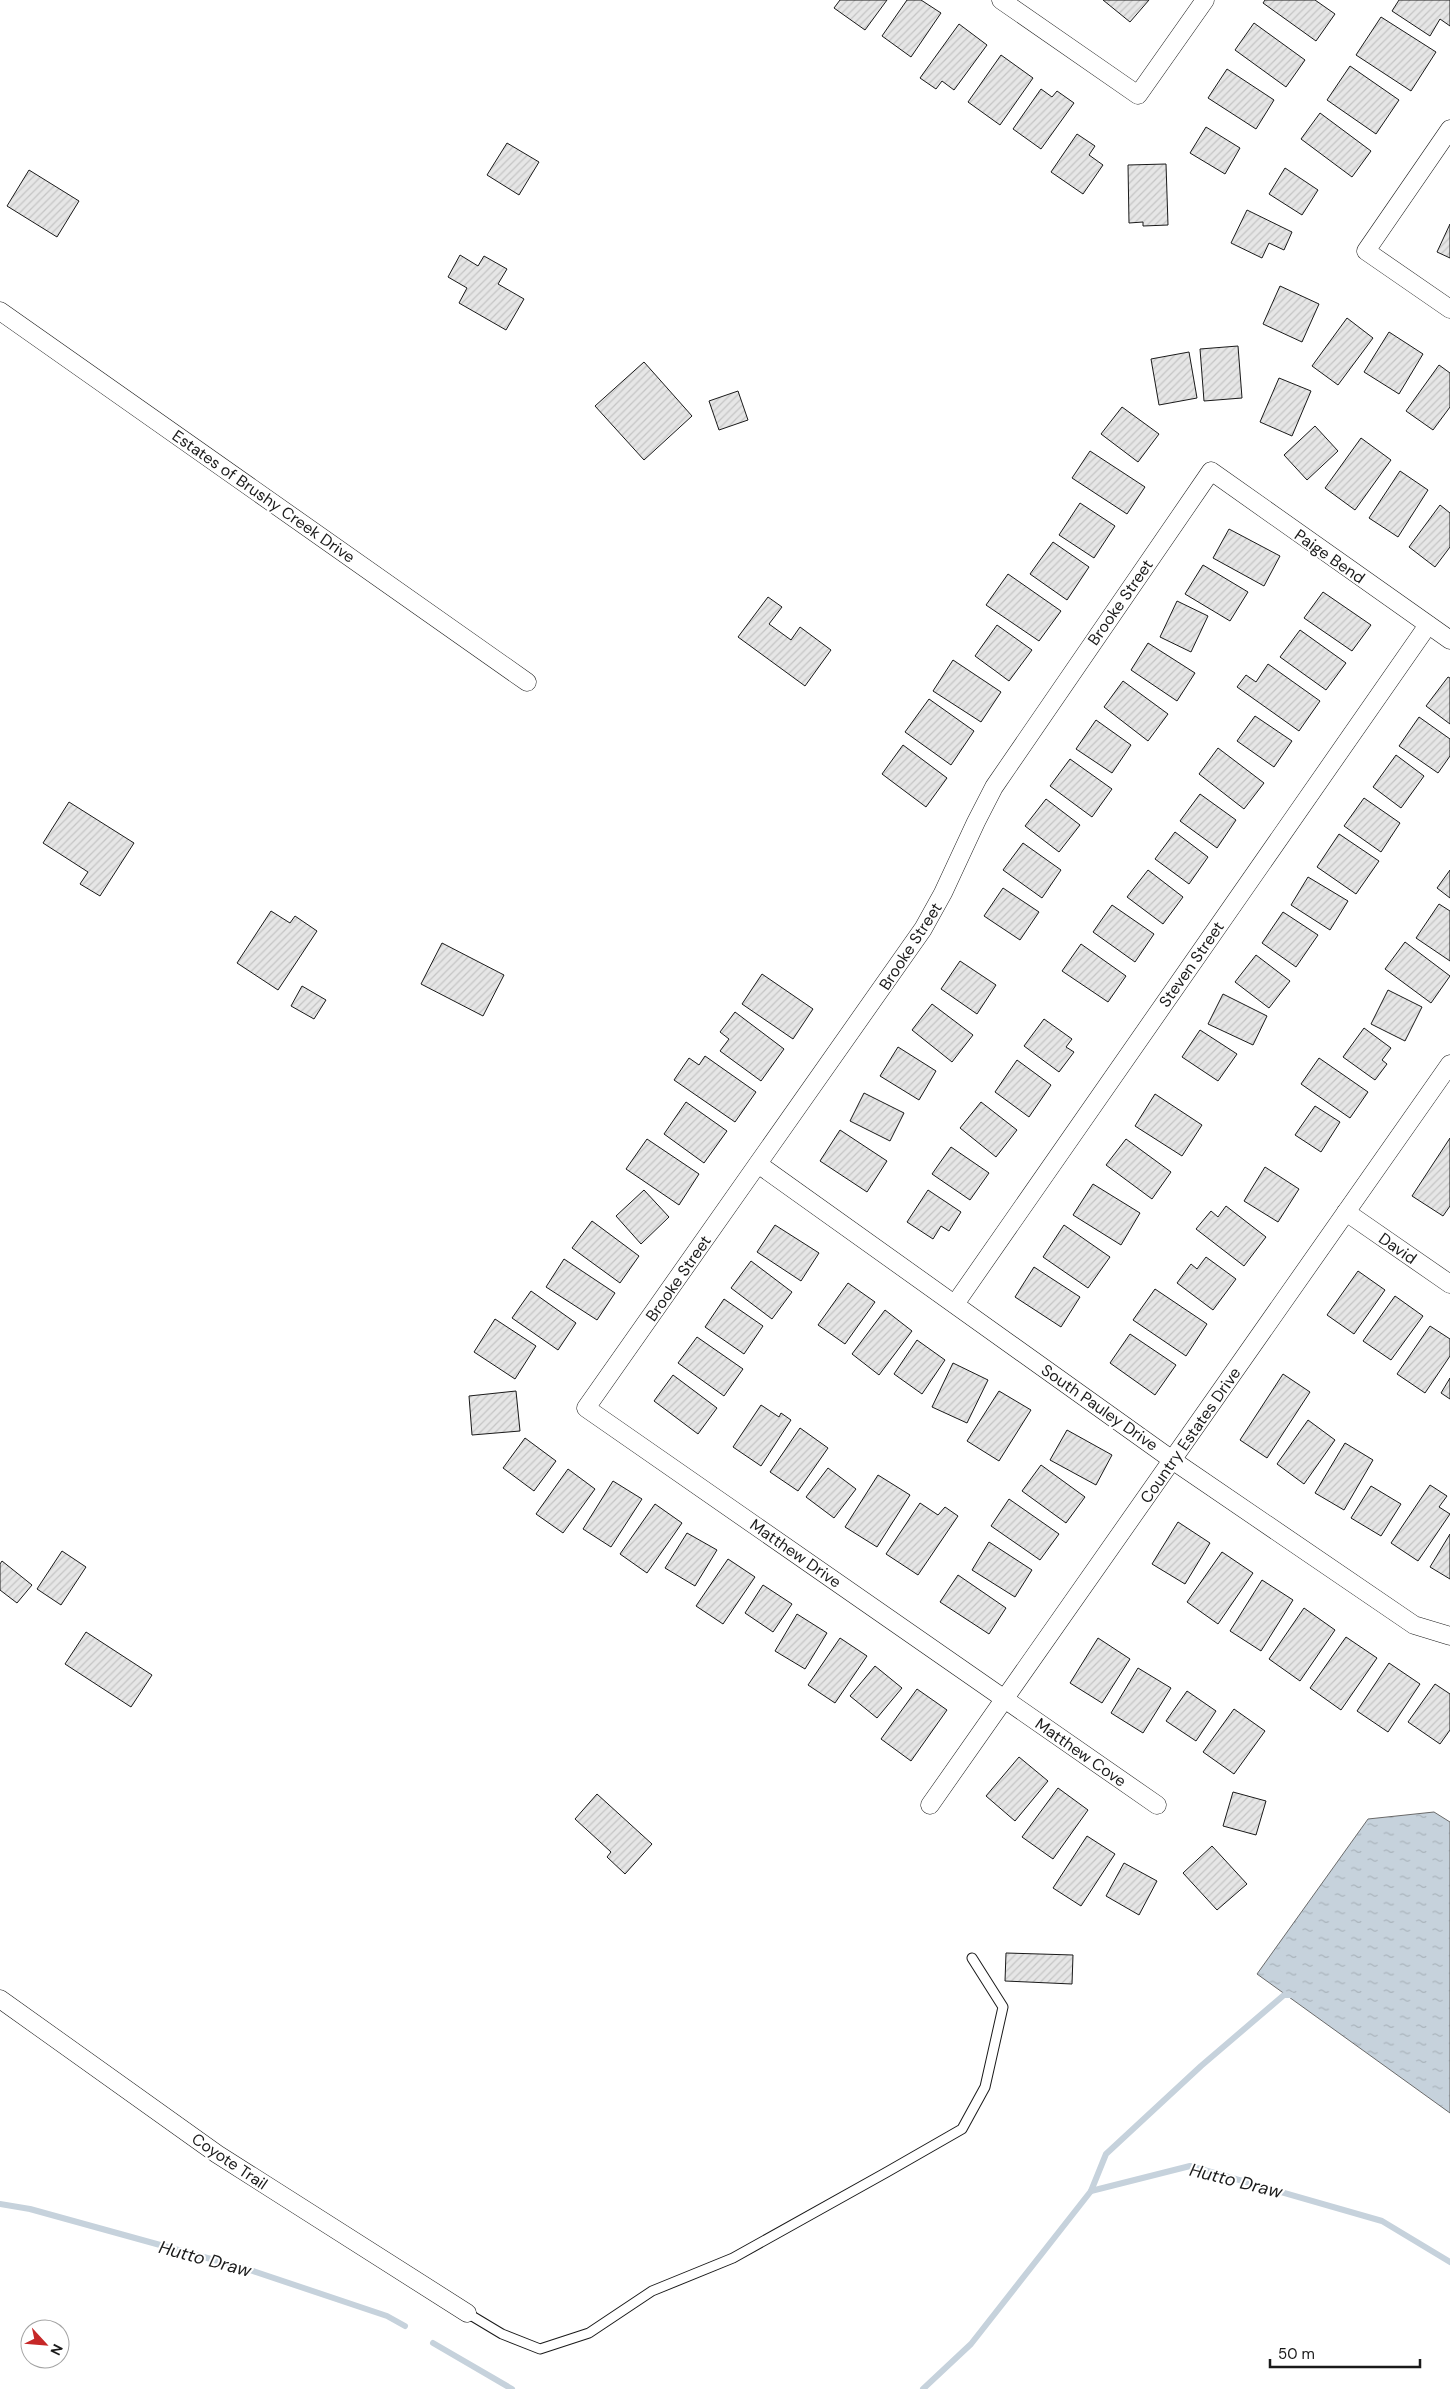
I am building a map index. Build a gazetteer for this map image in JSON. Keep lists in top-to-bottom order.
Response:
{
  "streets": {
    "street": [
      "Estates of Brushy Creek Drive",
      "Paige Bend",
      "Brooke Street",
      "Steven Street",
      "David",
      "South Pauley Drive",
      "Country Estates Drive",
      "Matthew Drive",
      "Matthew Cove",
      "Coyote Trail"
    ]
  },
  "crossings": [
    ["Paige Bend", "Brooke Street"],
    ["Paige Bend", "Steven Street"],
    ["Brooke Street", "South Pauley Drive"],
    ["Brooke Street", "Matthew Drive"],
    ["Steven Street", "South Pauley Drive"],
    ["David", "Country Estates Drive"],
    ["South Pauley Drive", "Country Estates Drive"],
    ["Country Estates Drive", "Matthew Drive"],
    ["Country Estates Drive", "Matthew Cove"],
    ["Matthew Drive", "Matthew Cove"]
  ],
  "water": ["Hutto Draw"],
  "scale_bar": "50 m",
  "north": "bottom right"
}
